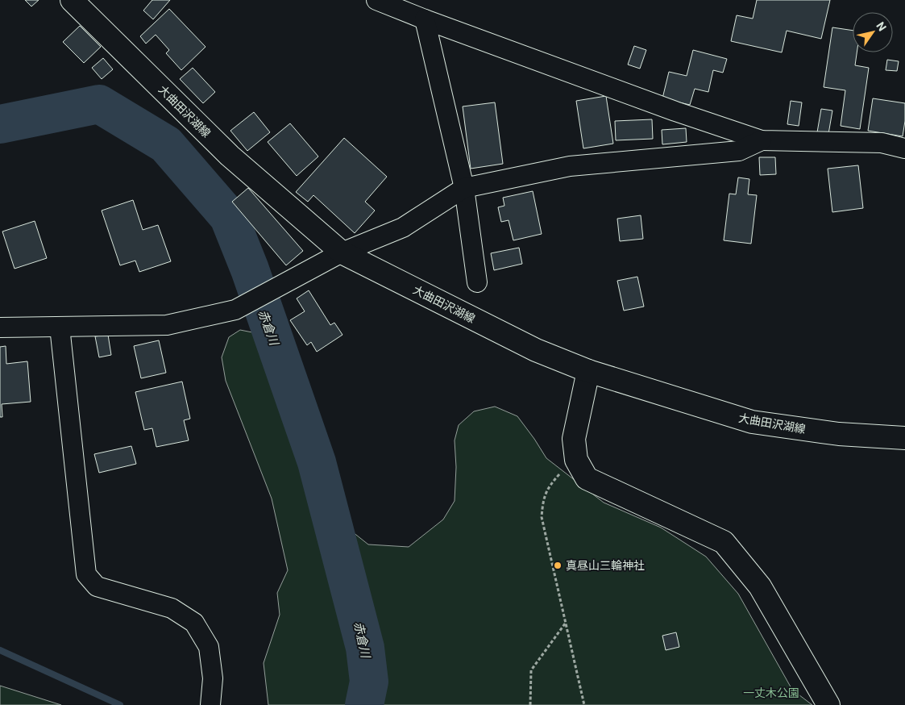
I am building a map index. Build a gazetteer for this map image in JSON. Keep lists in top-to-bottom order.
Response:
{
  "streets": {
    "main road": ["大曲田沢湖線"]
  },
  "water": ["赤倉川"],
  "parks": ["一丈木公園"],
  "places": ["真昼山三輪神社"],
  "north": "top right"
}
